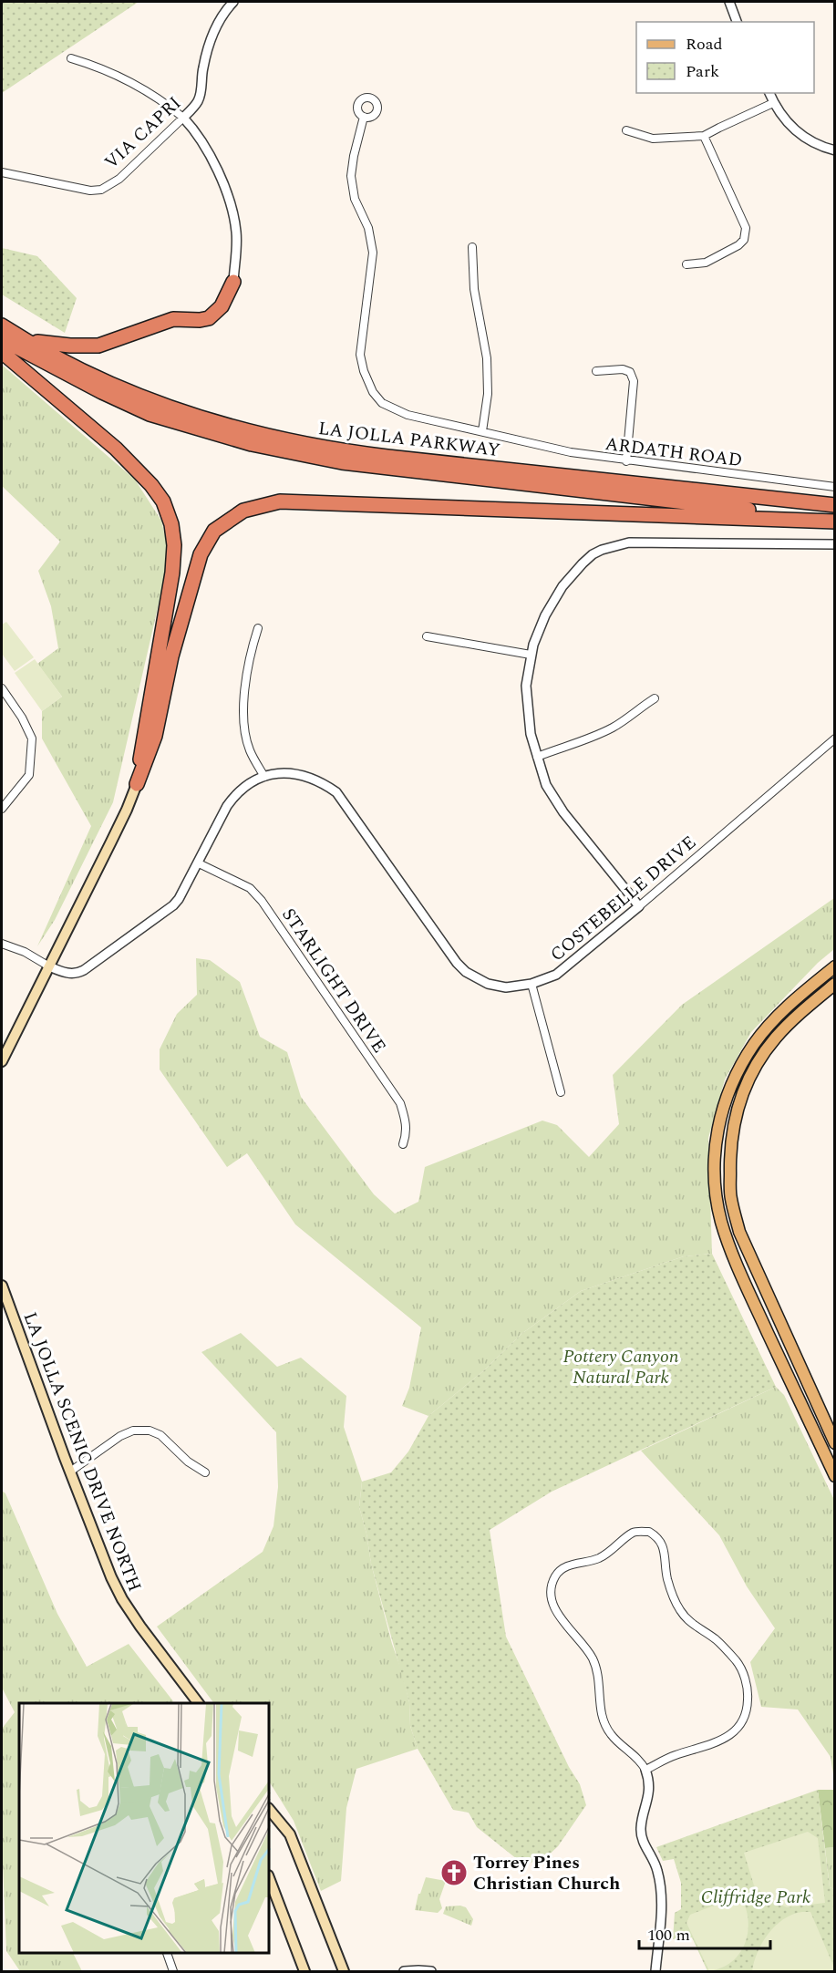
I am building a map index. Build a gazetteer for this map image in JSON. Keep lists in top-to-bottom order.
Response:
{
  "streets": {
    "highway": ["LA JOLLA PARKWAY"],
    "main road": ["LA JOLLA SCENIC DRIVE NORTH"],
    "street": [
      "VIA CAPRI",
      "ARDATH ROAD",
      "COSTEBELLE DRIVE",
      "STARLIGHT DRIVE"
    ]
  },
  "parks": ["Pottery Canyon Natural Park", "Cliffridge Park"],
  "places": {
    "church": ["Torrey Pines Christian Church"]
  },
  "legend": ["Road", "Park"],
  "scale_bar": "100 m"
}
